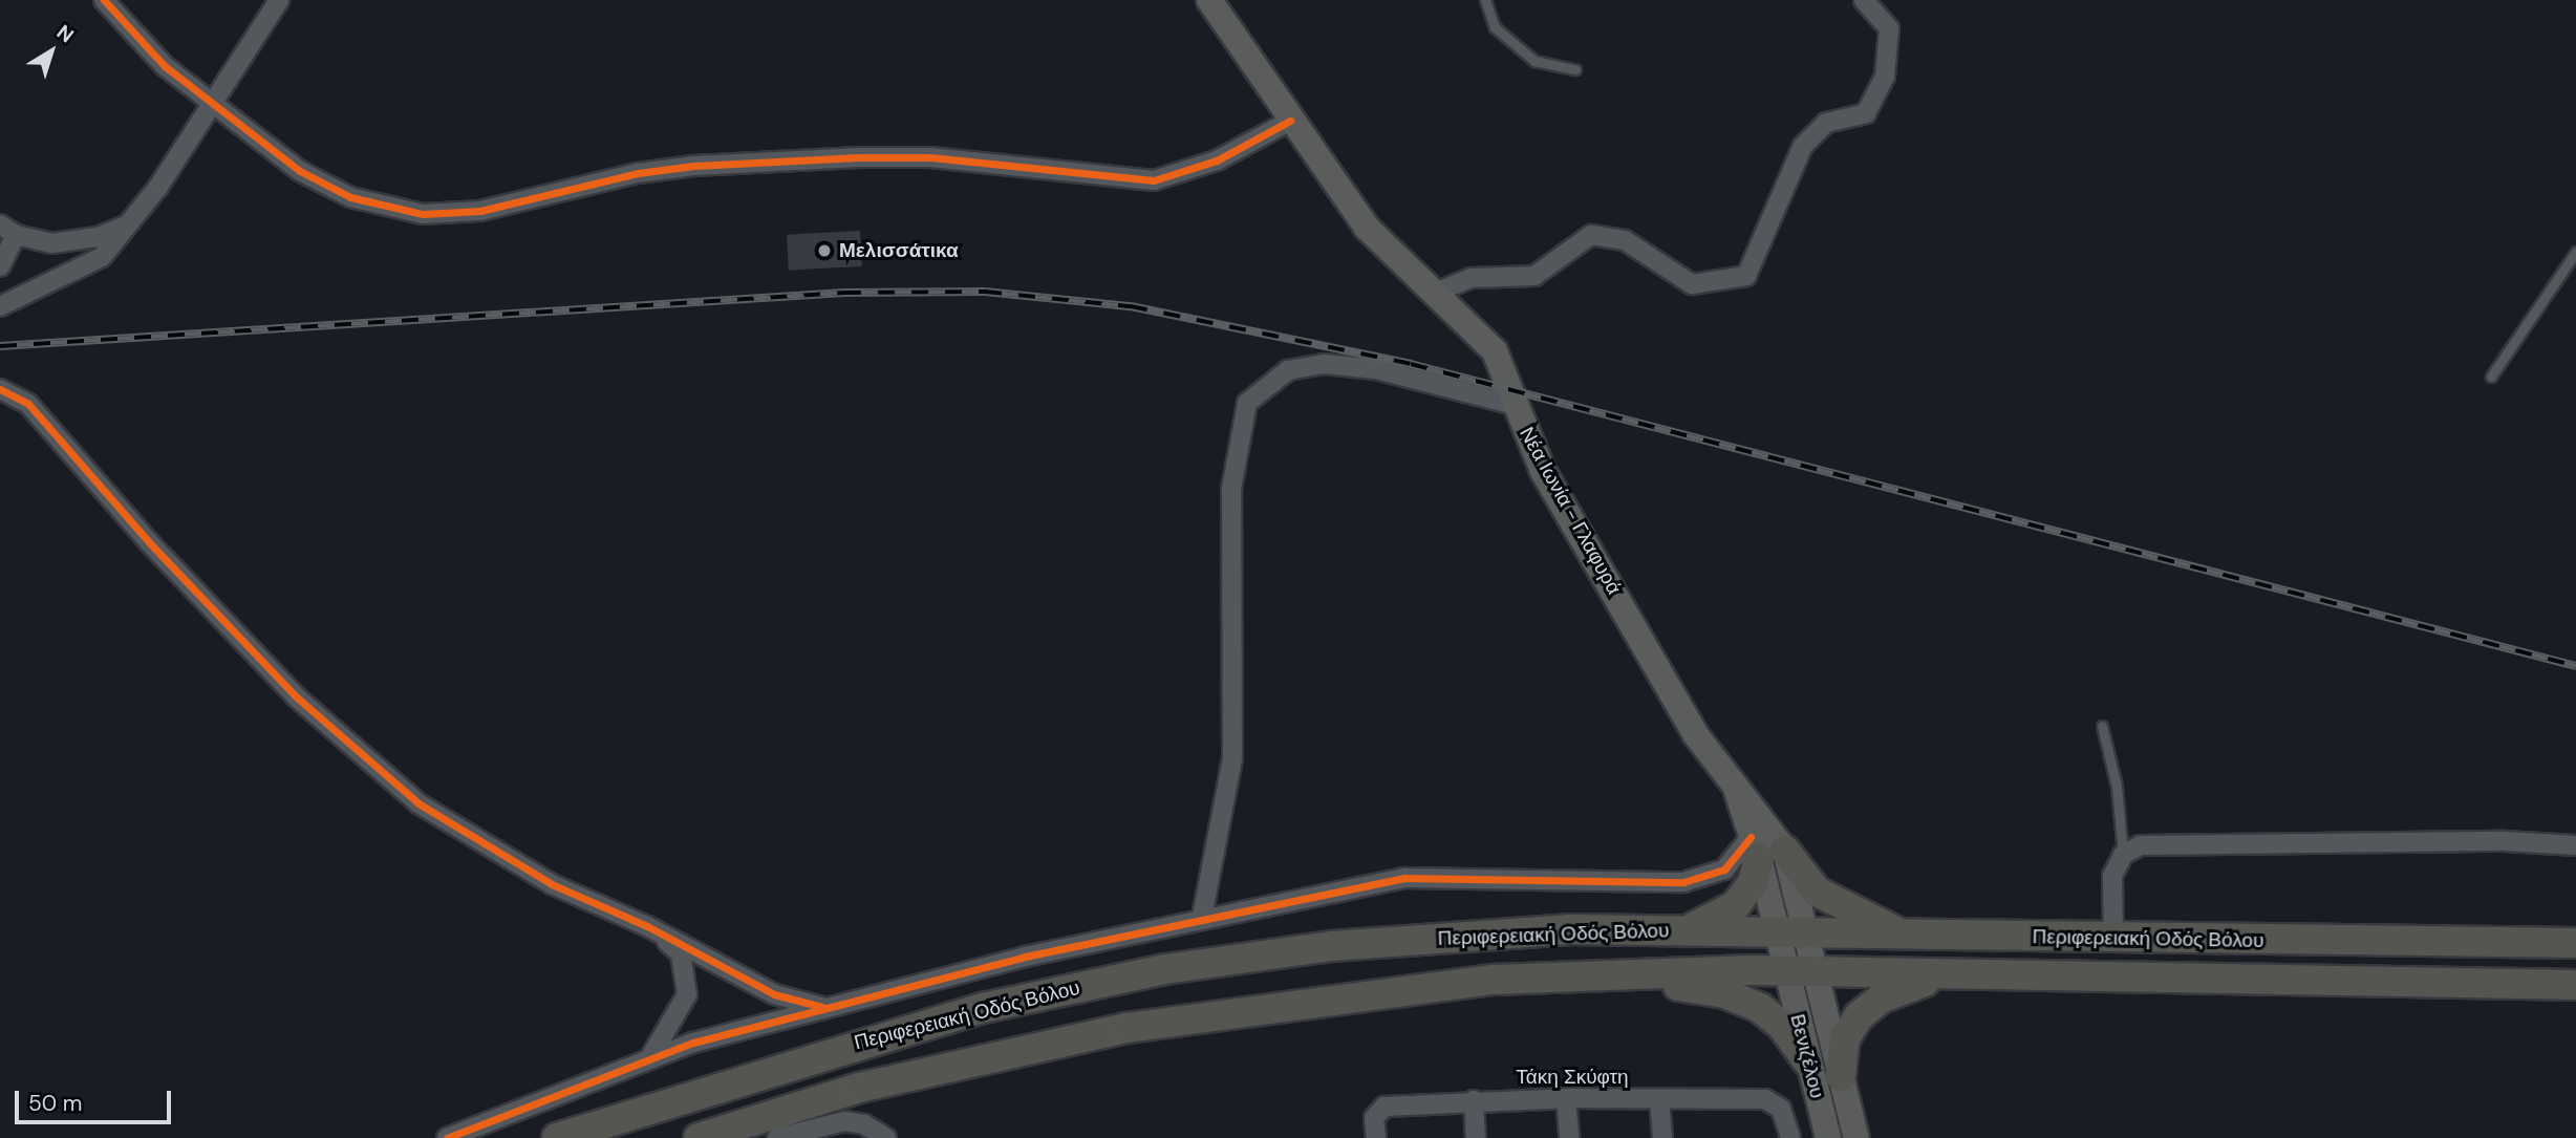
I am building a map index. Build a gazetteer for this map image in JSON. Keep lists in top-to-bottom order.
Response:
{
  "streets": {
    "main road": ["Νέα Ιωνία - Γλαφυρά", "Περιφερειακή Οδός Βόλου", "Βενιζέλου"],
    "street": ["Τάκη Σκύφτη"]
  },
  "crossings": [
    ["Νέα Ιωνία - Γλαφυρά", "Περιφερειακή Οδός Βόλου"],
    ["Νέα Ιωνία - Γλαφυρά", "Βενιζέλου"],
    ["Περιφερειακή Οδός Βόλου", "Βενιζέλου"]
  ],
  "places": ["Μελισσάτικα"],
  "scale_bar": "50 m",
  "north": "top right"
}
